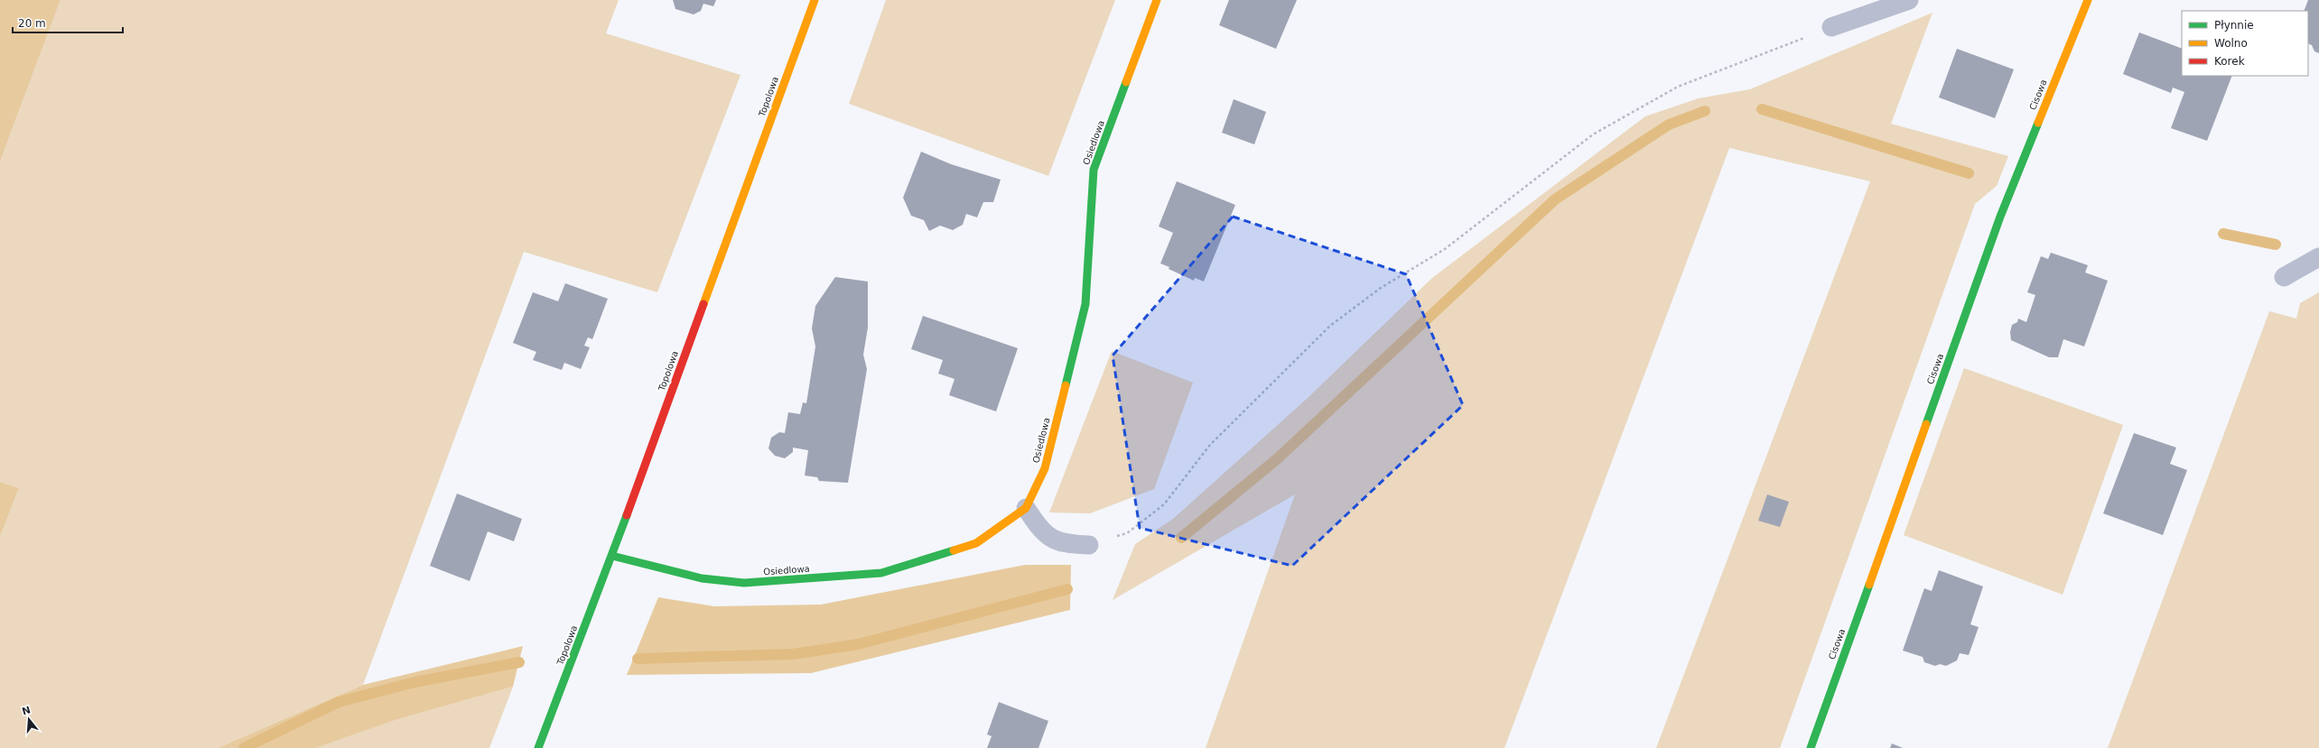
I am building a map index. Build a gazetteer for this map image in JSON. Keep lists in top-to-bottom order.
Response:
{
  "streets": {
    "street": ["Cisowa", "Topolowa", "Osiedlowa"]
  },
  "crossings": [
    ["Topolowa", "Osiedlowa"]
  ],
  "legend": ["Płynnie", "Wolno", "Korek"],
  "scale_bar": "20 m",
  "north": "top"
}
